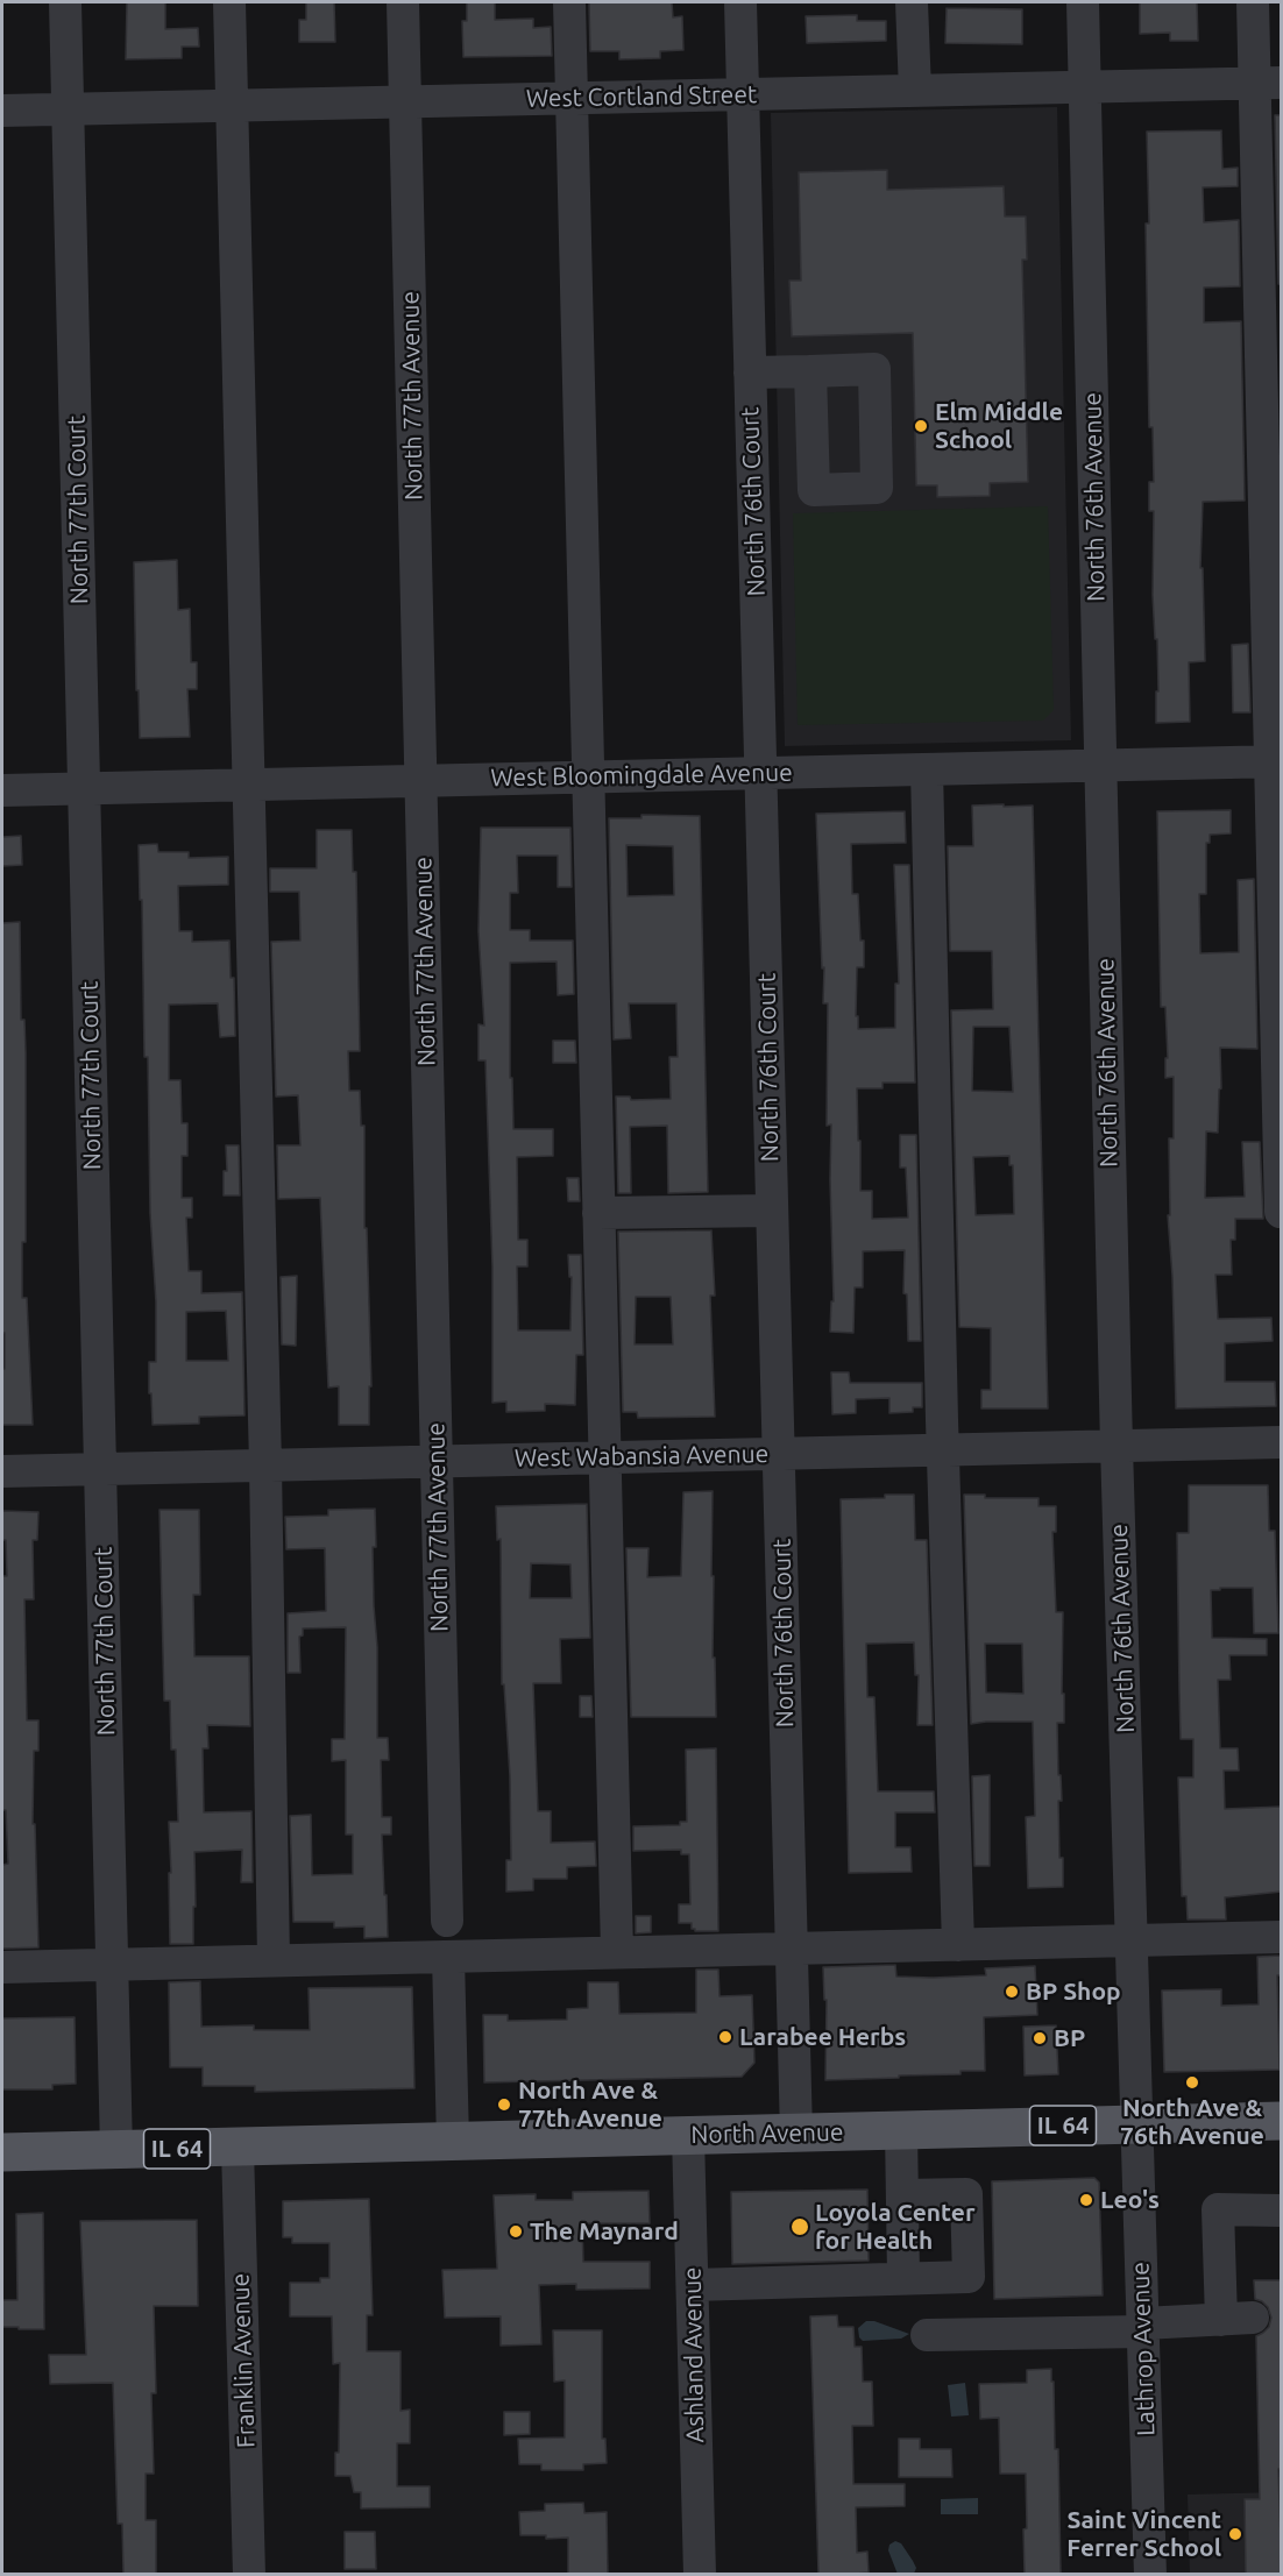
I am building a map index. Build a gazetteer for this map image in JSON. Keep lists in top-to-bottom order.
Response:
{
  "streets": {
    "main road": ["IL 64", "North Avenue"],
    "street": [
      "West Cortland Street",
      "North 77th Avenue",
      "North 76th Avenue",
      "North 76th Court",
      "North 77th Court",
      "West Bloomingdale Avenue",
      "West Wabansia Avenue",
      "Lathrop Avenue",
      "Ashland Avenue",
      "Franklin Avenue"
    ]
  },
  "crossings": [
    ["West Cortland Street", "North 77th Avenue"],
    ["West Cortland Street", "North 76th Avenue"],
    ["West Cortland Street", "North 76th Court"],
    ["West Cortland Street", "North 77th Court"],
    ["North 77th Avenue", "West Bloomingdale Avenue"],
    ["North 77th Avenue", "West Wabansia Avenue"],
    ["North 76th Avenue", "West Bloomingdale Avenue"],
    ["North 76th Avenue", "West Wabansia Avenue"],
    ["North 76th Avenue", "North Avenue"],
    ["North 76th Avenue", "Lathrop Avenue"],
    ["North 76th Court", "West Bloomingdale Avenue"],
    ["North 76th Court", "West Wabansia Avenue"],
    ["North 76th Court", "North Avenue"],
    ["North 77th Court", "West Bloomingdale Avenue"],
    ["North 77th Court", "West Wabansia Avenue"],
    ["North 77th Court", "North Avenue"],
    ["North Avenue", "Lathrop Avenue"],
    ["North Avenue", "Ashland Avenue"],
    ["North Avenue", "Franklin Avenue"]
  ],
  "places": [
    "Elm Middle School",
    "BP Shop",
    "Larabee Herbs",
    "BP",
    "North Ave & 76th Avenue",
    "North Ave & 77th Avenue",
    "Leo's",
    "Loyola Center for Health",
    "The Maynard",
    "Saint Vincent Ferrer School"
  ]
}
